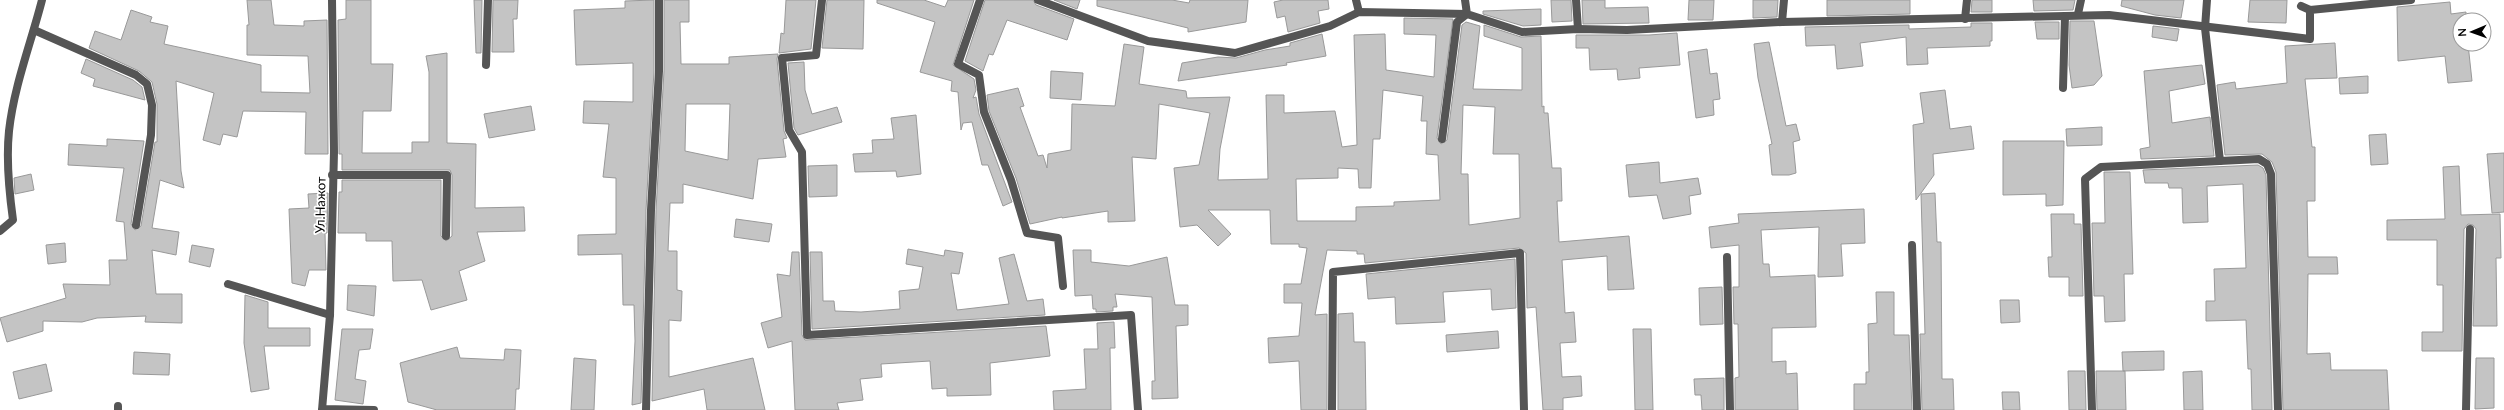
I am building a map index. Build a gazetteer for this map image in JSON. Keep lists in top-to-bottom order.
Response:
{
  "streets": {
    "street": ["Ул.Нажот"]
  },
  "north": "left"
}
